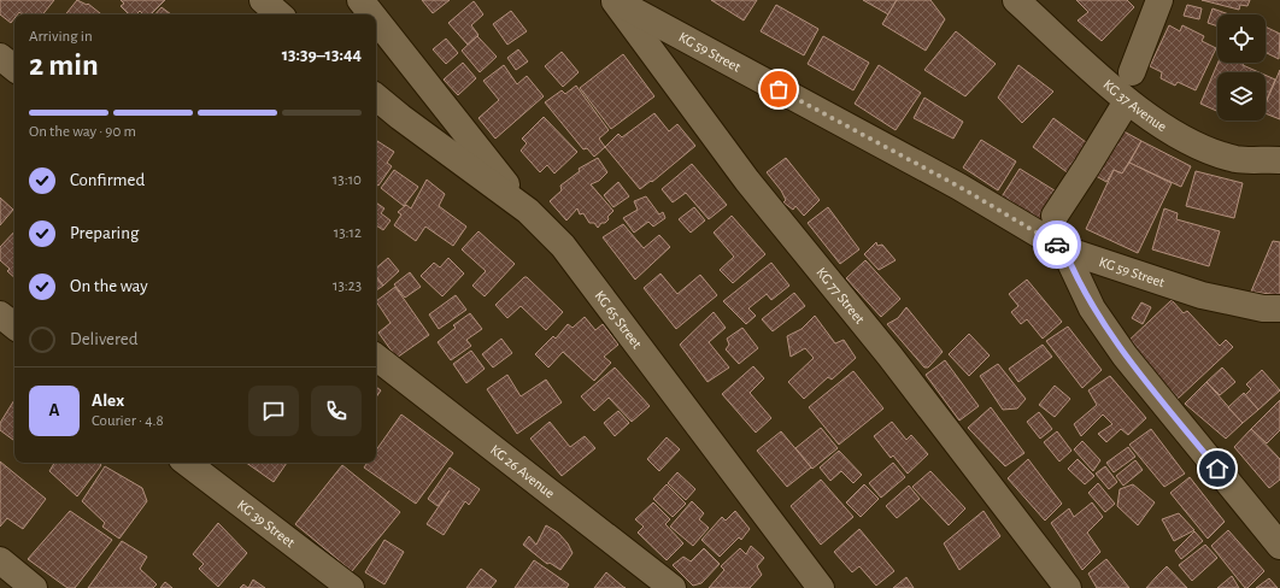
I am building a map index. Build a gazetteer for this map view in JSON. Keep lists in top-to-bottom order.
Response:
{
  "streets": {
    "street": [
      "KG 59 Street",
      "KG 37 Avenue",
      "KG 77 Street",
      "KG 65 Street",
      "KG 26 Avenue",
      "KG 39 Street"
    ]
  },
  "crossings": [
    ["KG 59 Street", "KG 77 Street"]
  ],
  "page": {
    "heading": ["2 min", "Arriving in", "13:39–13:44"],
    "panel": ["Alex", "Courier · 4.8"],
    "bar": "On the way · 90 m",
    "list": [
      ["Confirmed", "13:10"],
      ["Preparing", "13:12"],
      ["On the way", "13:23"],
      "Delivered"
    ],
    "round": "A"
  }
}
